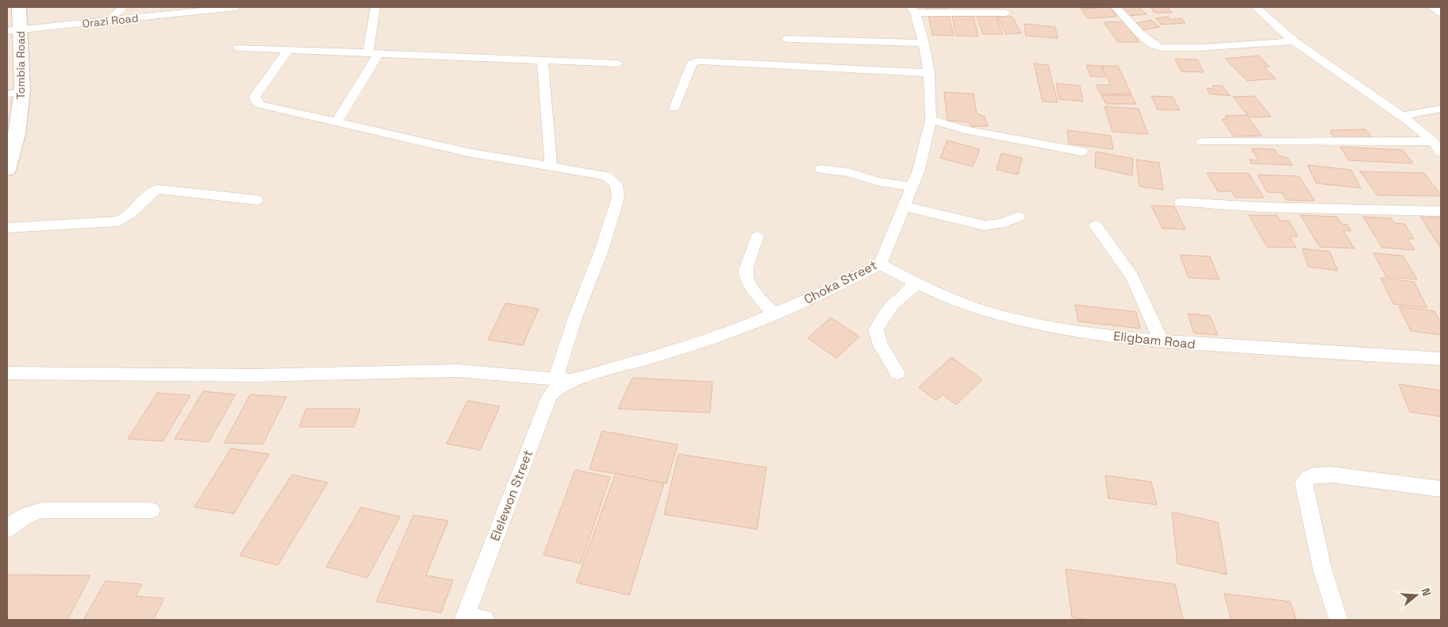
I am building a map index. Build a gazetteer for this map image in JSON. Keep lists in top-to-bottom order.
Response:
{
  "streets": {
    "main road": ["Tombia Road"],
    "street": [
      "Orazi Road",
      "Choka Street",
      "Eligbam Road",
      "Elelewon Street"
    ]
  },
  "crossings": [
    ["Orazi Road", "Tombia Road"],
    ["Choka Street", "Eligbam Road"],
    ["Choka Street", "Elelewon Street"]
  ],
  "north": "right"
}
